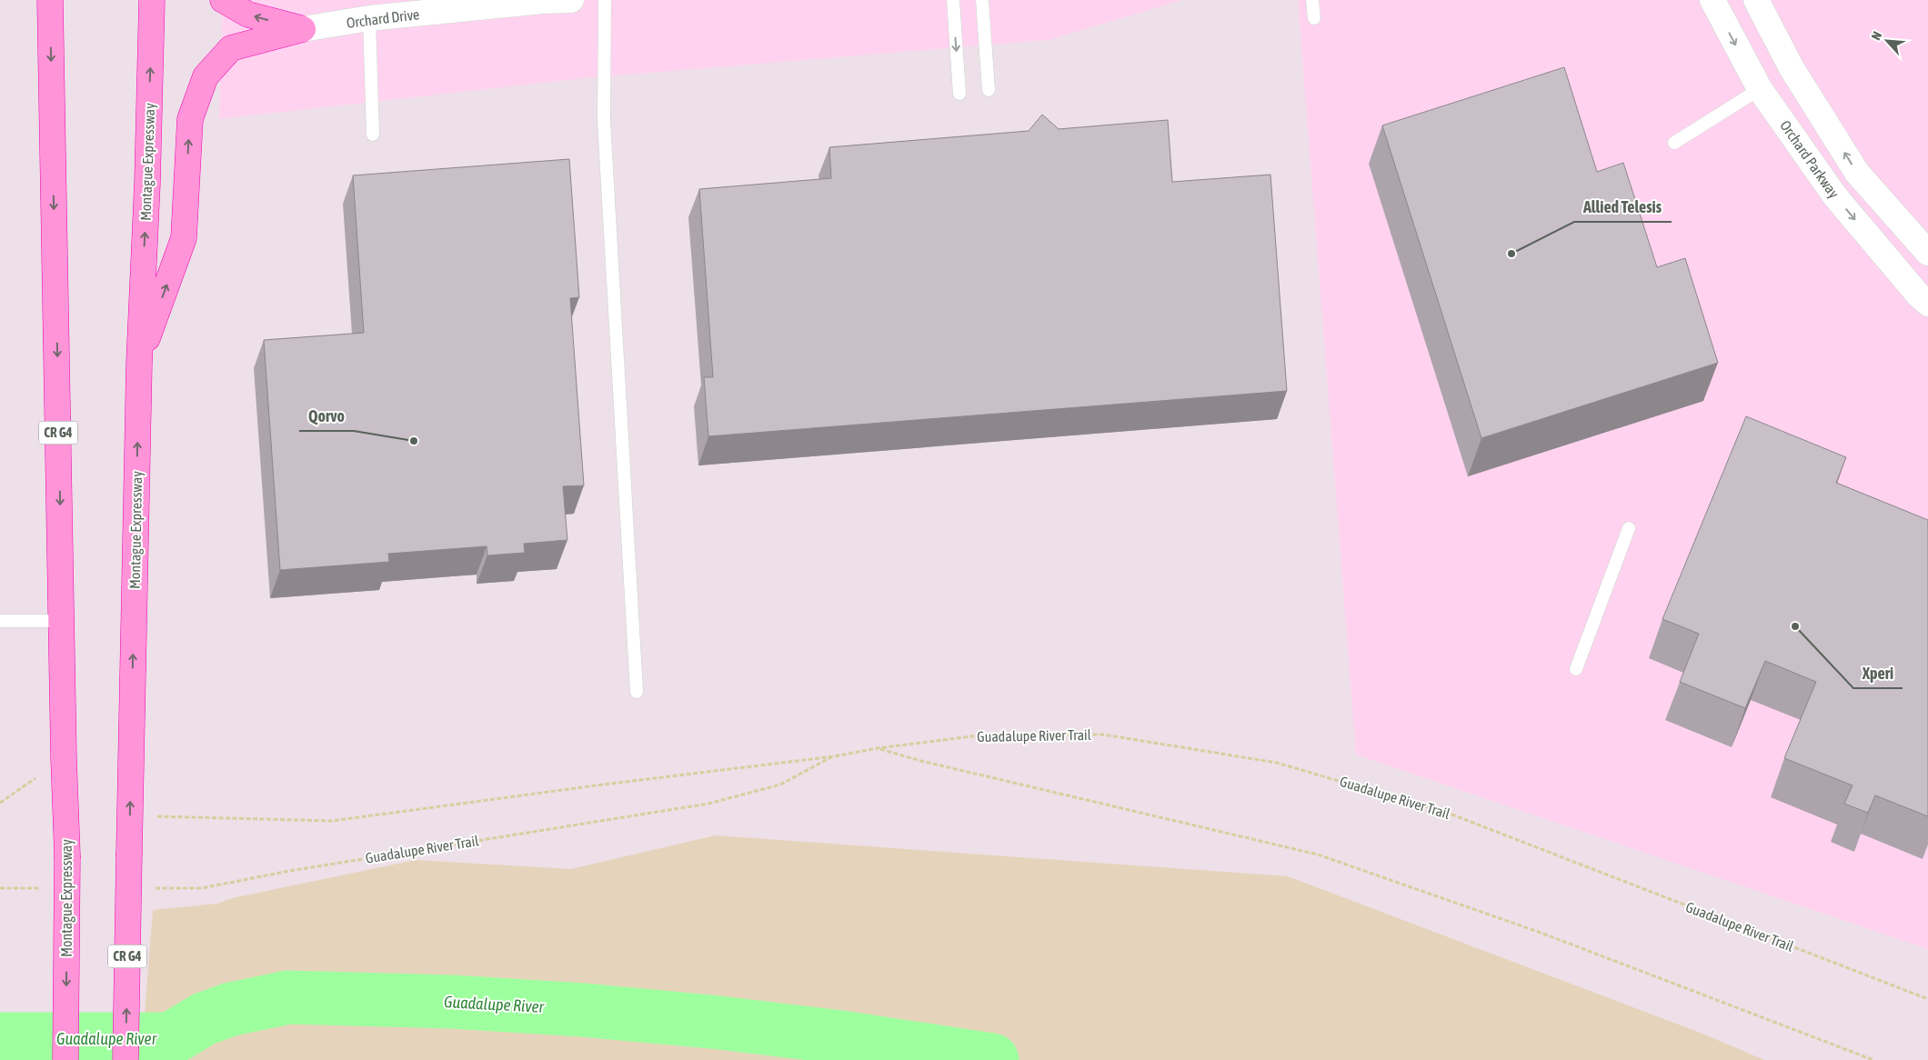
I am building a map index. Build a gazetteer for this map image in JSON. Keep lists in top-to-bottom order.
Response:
{
  "streets": {
    "highway": ["Montague Expressway", "CR G4"],
    "main road": ["Orchard Drive", "Orchard Parkway"],
    "path": ["Guadalupe River Trail"]
  },
  "crossings": [
    ["Montague Expressway", "Guadalupe River Trail"]
  ],
  "water": ["Guadalupe River"],
  "places": ["Allied Telesis", "Qorvo", "Xperi"],
  "north": "top left"
}
